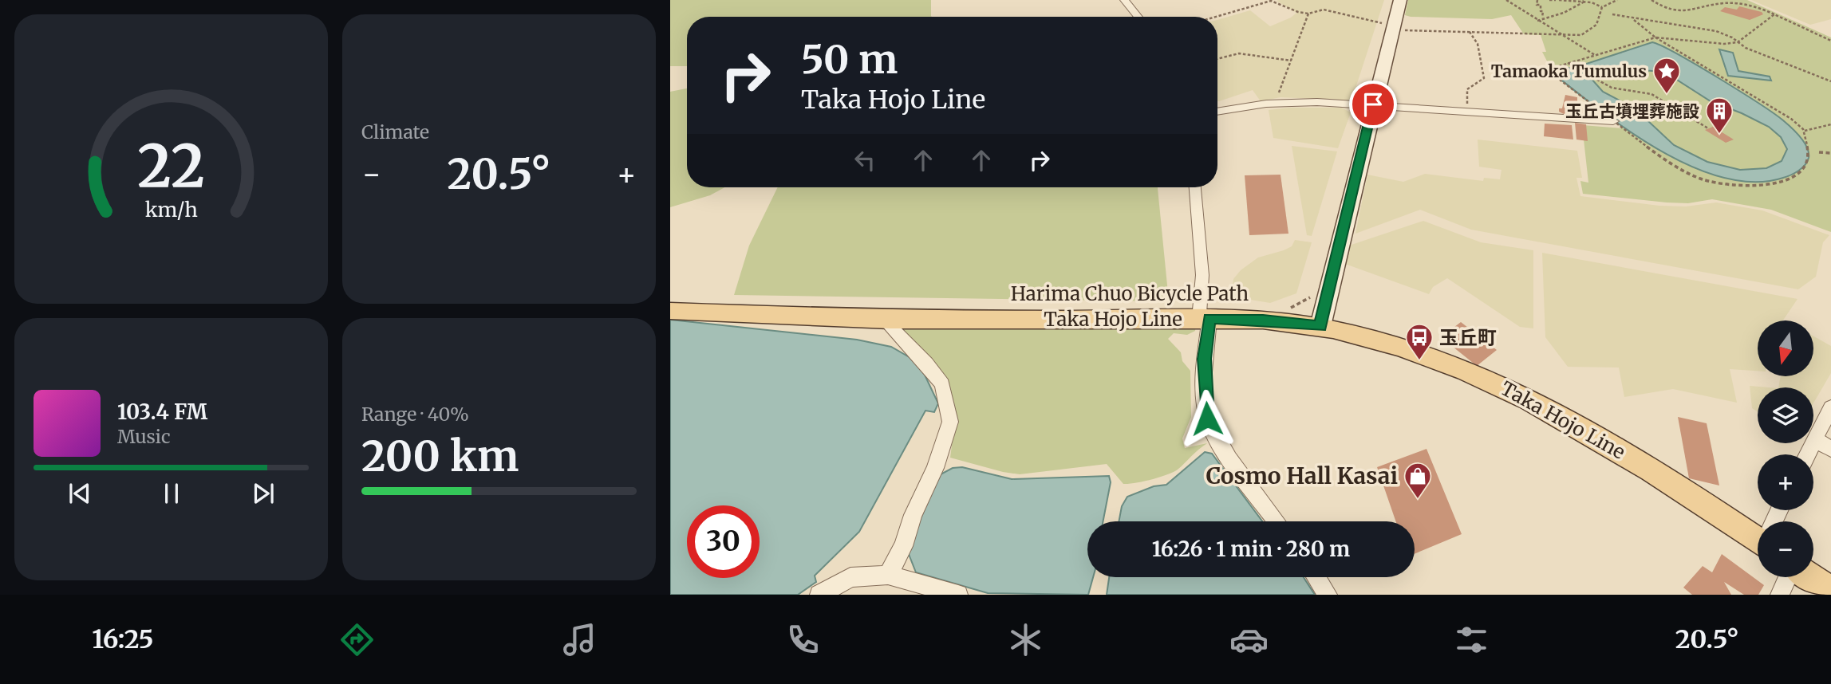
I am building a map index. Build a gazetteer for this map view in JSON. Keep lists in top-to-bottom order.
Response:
{
  "streets": {
    "main road": ["Taka Hojo Line"]
  },
  "places": {
    "place": ["Tamaoka Tumulus"],
    "building": ["玉丘古墳埋葬施設"],
    "bus stop": ["玉丘町"],
    "shop": ["Cosmo Hall Kasai"]
  },
  "north": "bottom",
  "page": {
    "tile": [
      "Climate",
      ["Range · 40%", "200 km"]
    ],
    "turn": ["50 m", "Taka Hojo Line"],
    "heat": ["−", "20.5°", "+"],
    "map_buttons": ["+", "−"],
    "song": ["103.4 FM", "Music"],
    "limit": "30",
    "trip": "16:26 · 1 min · 280 m",
    "tabs": ["16:25", "20.5°"],
    "gauge": ["22", "km/h"]
  }
}
